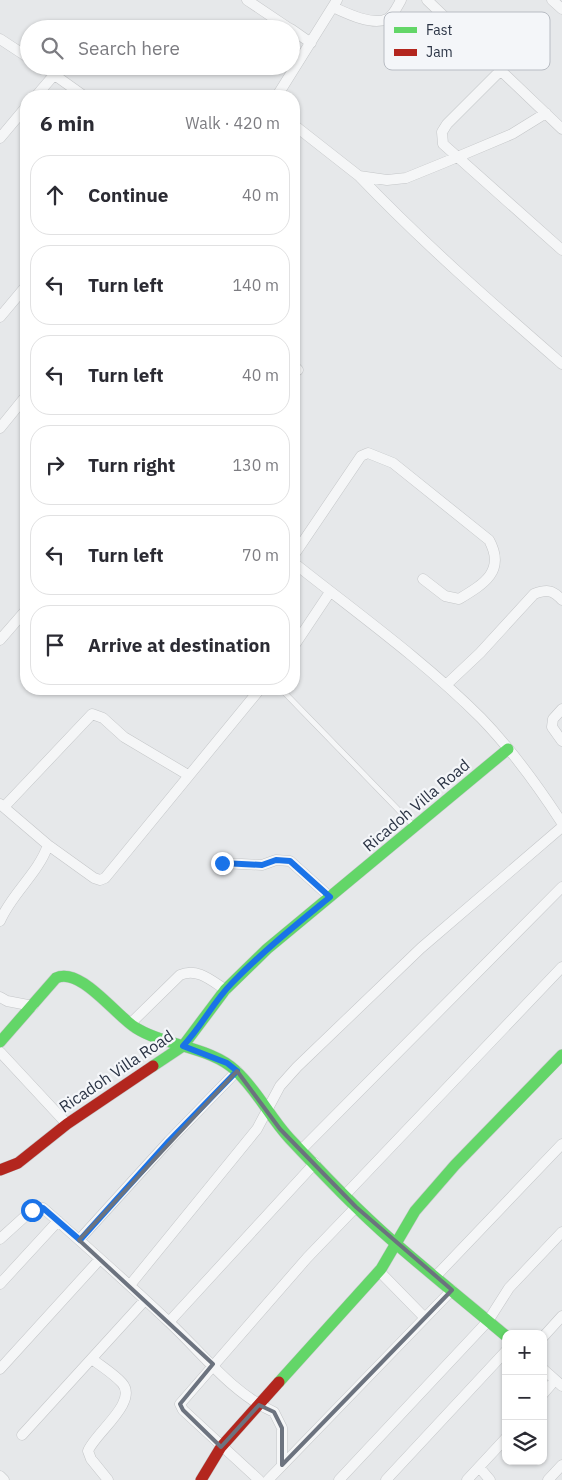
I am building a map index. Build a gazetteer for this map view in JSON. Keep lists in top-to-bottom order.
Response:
{
  "streets": {
    "street": ["Ricadoh Villa Road"]
  },
  "legend": ["Fast", "Jam"],
  "page": {
    "search": "Search here",
    "heading": ["6 min", "Walk · 420 m"],
    "list": [
      ["Continue", "40 m"],
      ["Turn left", "140 m"],
      ["Turn left", "40 m"],
      ["Turn right", "130 m"],
      ["Turn left", "70 m"],
      "Arrive at destination"
    ],
    "map_buttons": ["+", "−"]
  }
}
